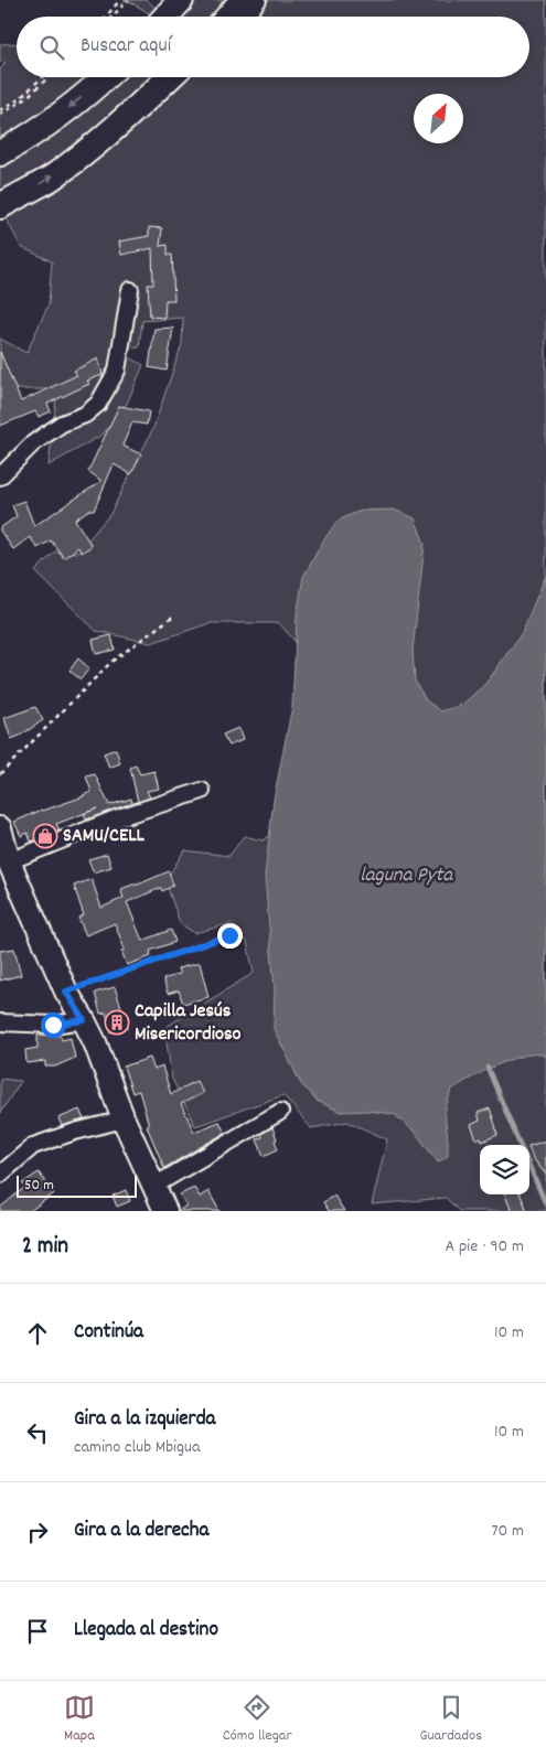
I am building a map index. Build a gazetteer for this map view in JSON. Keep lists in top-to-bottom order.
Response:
{
  "water": ["laguna Pyta"],
  "places": {
    "shop": ["SAMU/CELL"],
    "building": ["Capilla Jesús Misericordioso"]
  },
  "scale_bar": "50 m",
  "north": "top right",
  "page": {
    "search": "Buscar aquí",
    "scale": "50 m",
    "heading": ["2 min", "A pie · 90 m"],
    "list": [
      ["Continúa", "10 m"],
      ["Gira a la izquierda", "camino club Mbigua", "10 m"],
      ["Gira a la derecha", "70 m"],
      "Llegada al destino"
    ],
    "nav": ["Mapa", "Cómo llegar", "Guardados"]
  }
}
